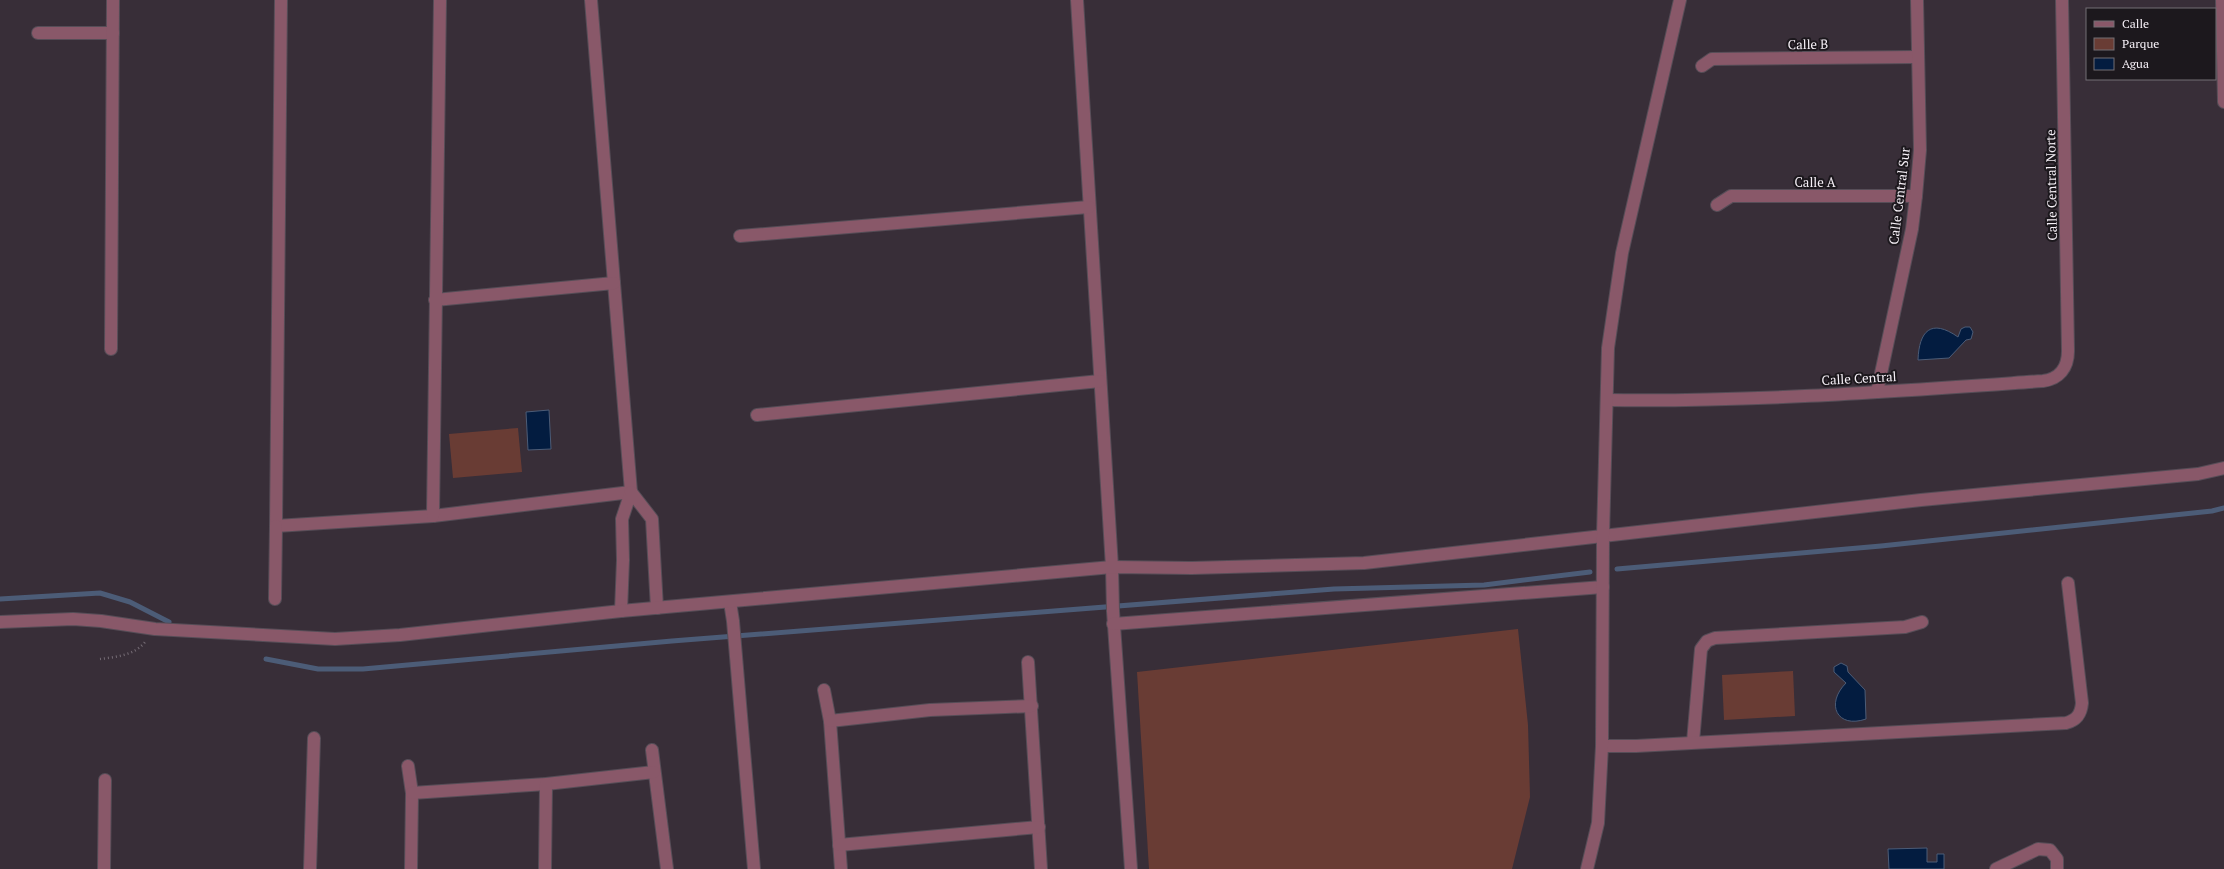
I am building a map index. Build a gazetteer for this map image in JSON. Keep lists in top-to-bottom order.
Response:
{
  "streets": {
    "street": [
      "Calle B",
      "Calle A",
      "Calle Central Norte",
      "Calle Central Sur",
      "Calle Central"
    ]
  },
  "crossings": [
    ["Calle B", "Calle Central Sur"],
    ["Calle A", "Calle Central Sur"],
    ["Calle Central Norte", "Calle Central"],
    ["Calle Central Sur", "Calle Central"]
  ],
  "legend": ["Calle", "Parque", "Agua"]
}
